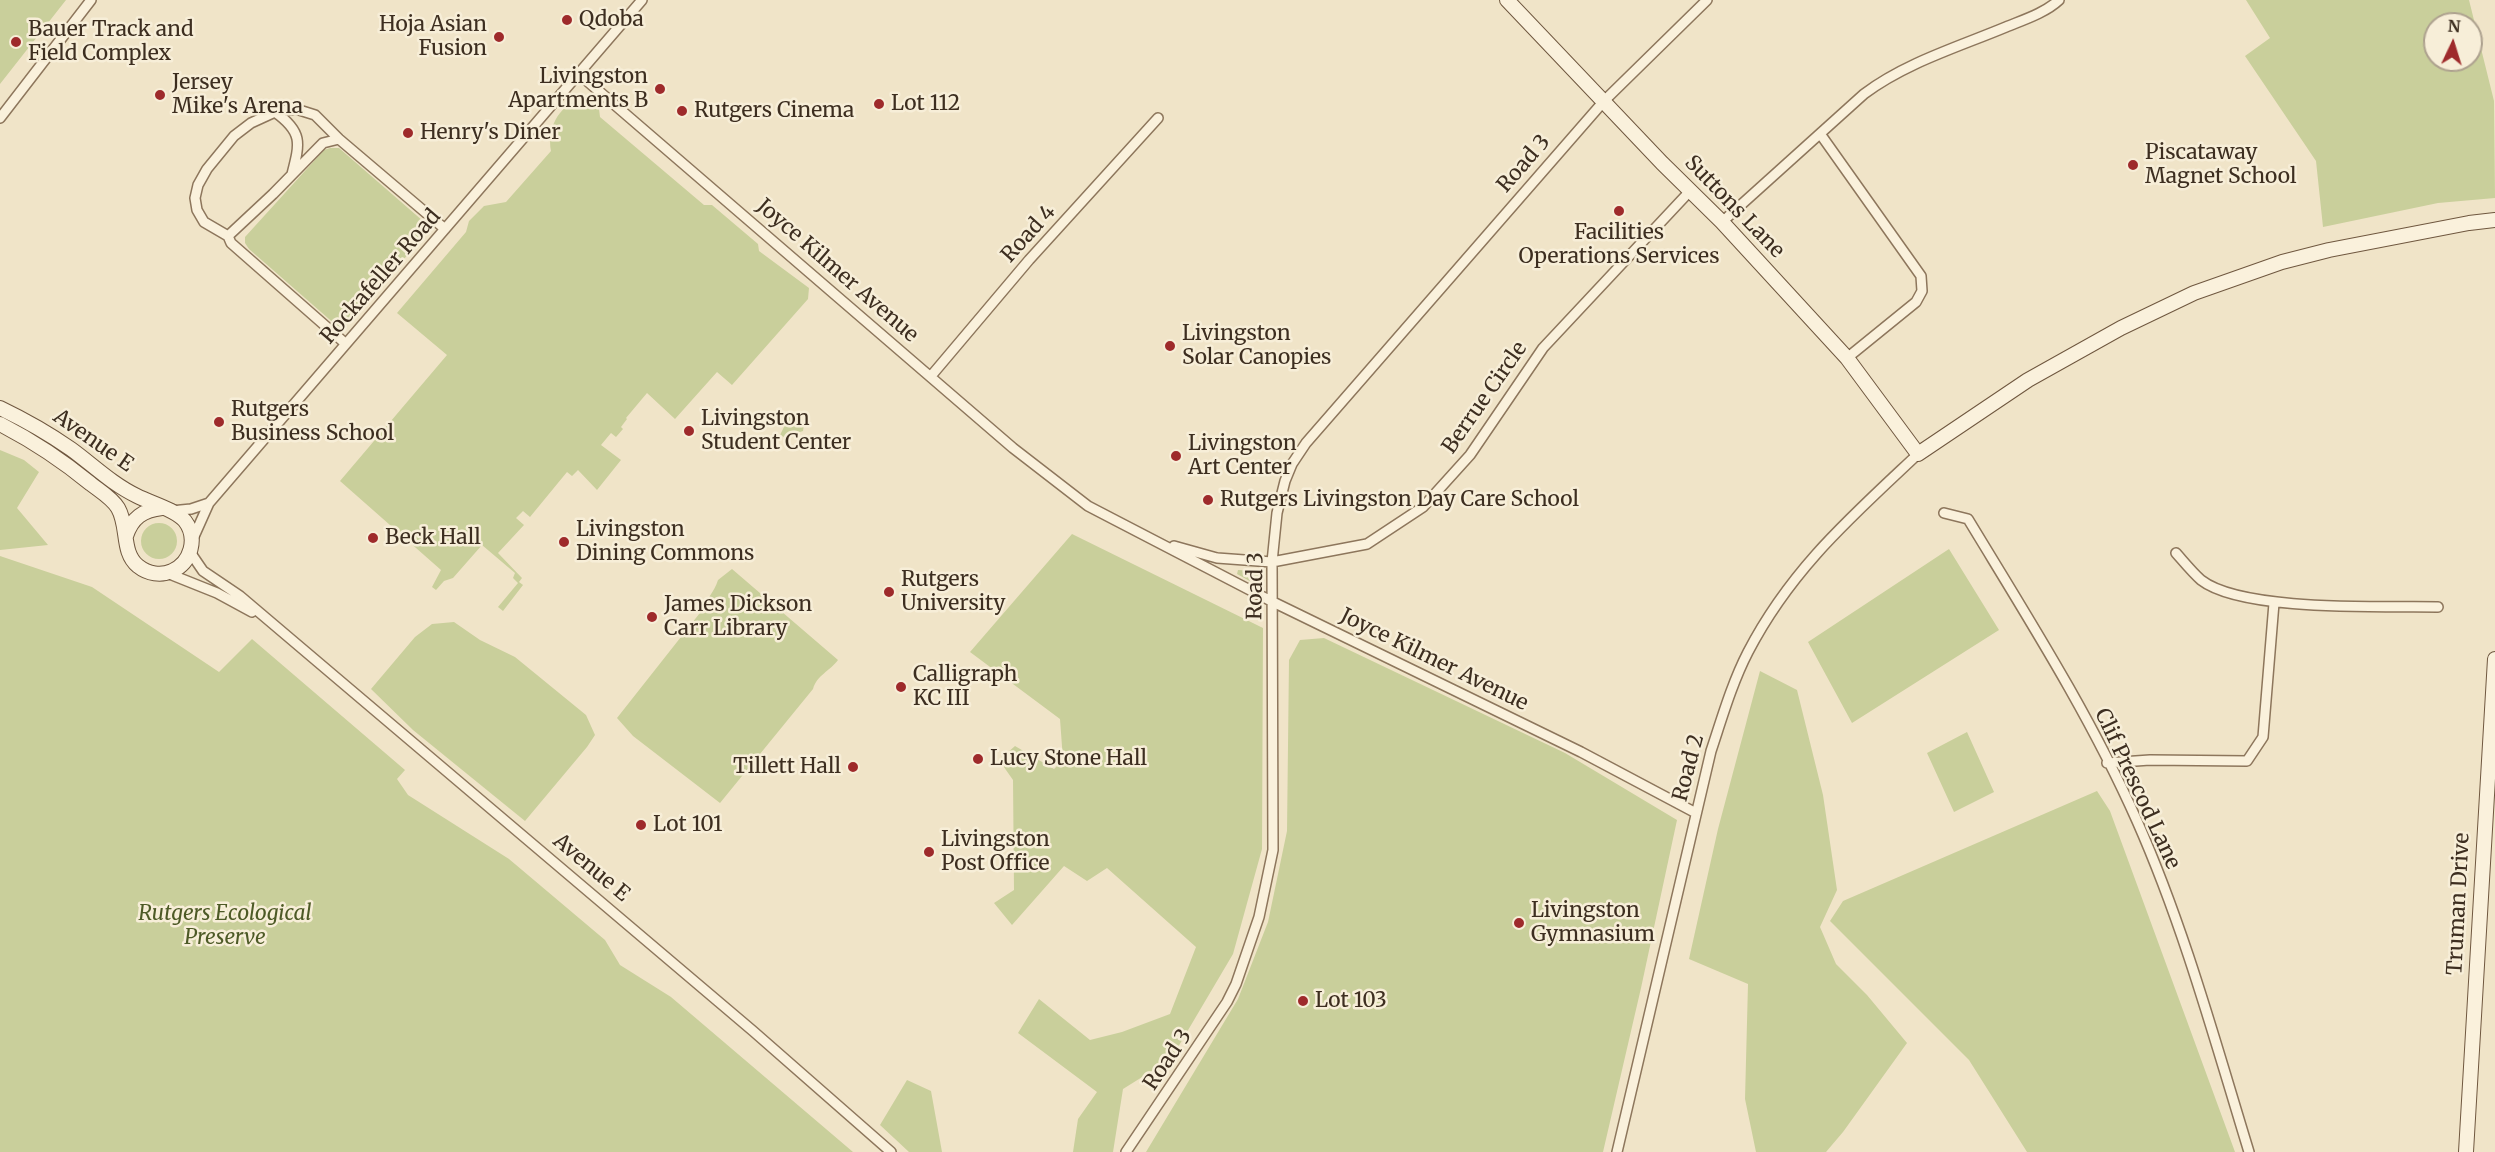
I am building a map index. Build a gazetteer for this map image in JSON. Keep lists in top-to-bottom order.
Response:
{
  "streets": {
    "street": [
      "Road 3",
      "Suttons Lane",
      "Road 4",
      "Joyce Kilmer Avenue",
      "Rockafeller Road",
      "Berrue Circle",
      "Avenue E",
      "Road 2",
      "Clif Prescod Lane",
      "Truman Drive"
    ]
  },
  "crossings": [
    ["Road 3", "Suttons Lane"],
    ["Road 3", "Joyce Kilmer Avenue"],
    ["Road 3", "Berrue Circle"],
    ["Suttons Lane", "Berrue Circle"],
    ["Suttons Lane", "Road 2"],
    ["Road 4", "Joyce Kilmer Avenue"],
    ["Joyce Kilmer Avenue", "Rockafeller Road"],
    ["Joyce Kilmer Avenue", "Berrue Circle"],
    ["Joyce Kilmer Avenue", "Road 2"],
    ["Rockafeller Road", "Avenue E"]
  ],
  "parks": ["Rutgers Ecological Preserve"],
  "places": [
    "Qdoba",
    "Hoja Asian Fusion",
    "Bauer Track and Field Complex",
    "Livingston Apartments B",
    "Jersey Mike's Arena",
    "Lot 112",
    "Rutgers Cinema",
    "Henry's Diner",
    "Piscataway Magnet School",
    "Facilities Operations Services",
    "Livingston Solar Canopies",
    "Rutgers Business School",
    "Livingston Student Center",
    "Livingston Art Center",
    "Rutgers Livingston Day Care School",
    "Beck Hall",
    "Livingston Dining Commons",
    "Rutgers University",
    "James Dickson Carr Library",
    "Calligraph KC III",
    "Lucy Stone Hall",
    "Tillett Hall",
    "Lot 101",
    "Livingston Post Office",
    "Livingston Gymnasium",
    "Lot 103"
  ],
  "north": "top"
}
